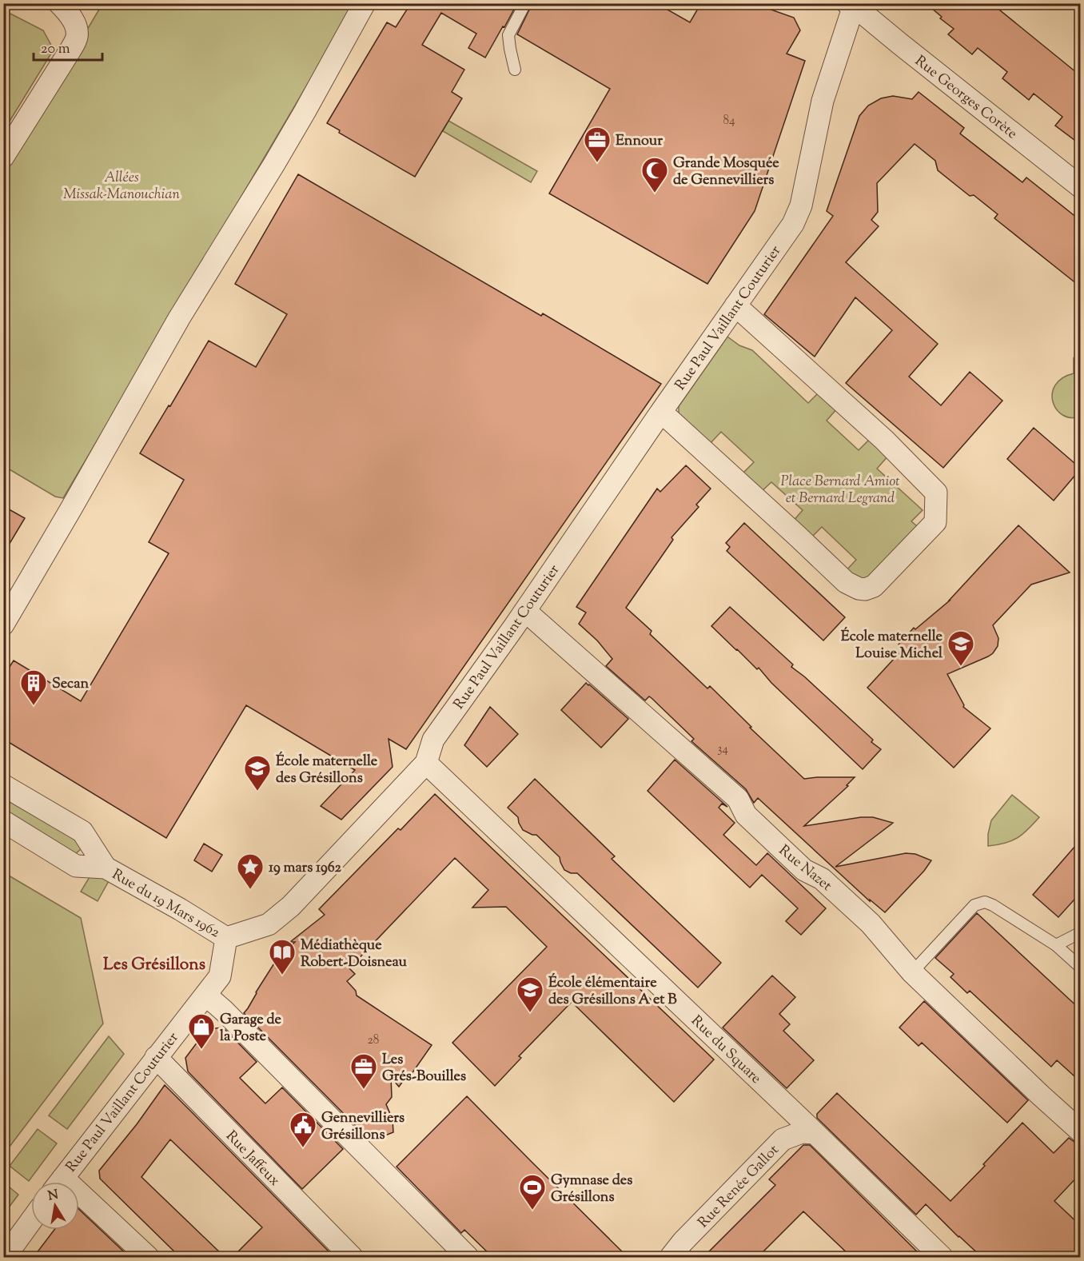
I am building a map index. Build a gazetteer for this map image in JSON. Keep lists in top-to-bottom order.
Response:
{
  "streets": {
    "street": [
      "Rue Georges Corète",
      "Rue Paul Vaillant Couturier",
      "Rue Nazet",
      "Rue du 19 Mars 1962",
      "Rue du Square",
      "Rue Jaffeux",
      "Rue Renée Gallot"
    ]
  },
  "crossings": [
    ["Rue Georges Corète", "Rue Paul Vaillant Couturier"],
    ["Rue Paul Vaillant Couturier", "Rue Nazet"],
    ["Rue Paul Vaillant Couturier", "Rue du 19 Mars 1962"],
    ["Rue Paul Vaillant Couturier", "Rue du Square"],
    ["Rue Paul Vaillant Couturier", "Rue Jaffeux"],
    ["Rue du Square", "Rue Renée Gallot"]
  ],
  "districts": ["Les Grésillons"],
  "parks": ["Allées Missak-Manouchian", "Place Bernard Amiot et Bernard Legrand"],
  "places": {
    "office": ["Ennour", "Les Grés-Bouilles"],
    "mosque": ["Grande Mosquée de Gennevilliers"],
    "school or university": ["École maternelle Louise Michel", "École maternelle des Grésillons", "École élémentaire des Grésillons A et B"],
    "building": ["Secan"],
    "place": ["19 mars 1962"],
    "library": ["Médiathèque Robert-Doisneau"],
    "shop": ["Garage de la Poste"],
    "public building": ["Gennevilliers Grésillons"],
    "sports": ["Gymnase des Grésillons"]
  },
  "house_numbers": ["84", "34", "28"],
  "scale_bar": "20 m",
  "north": "top"
}
